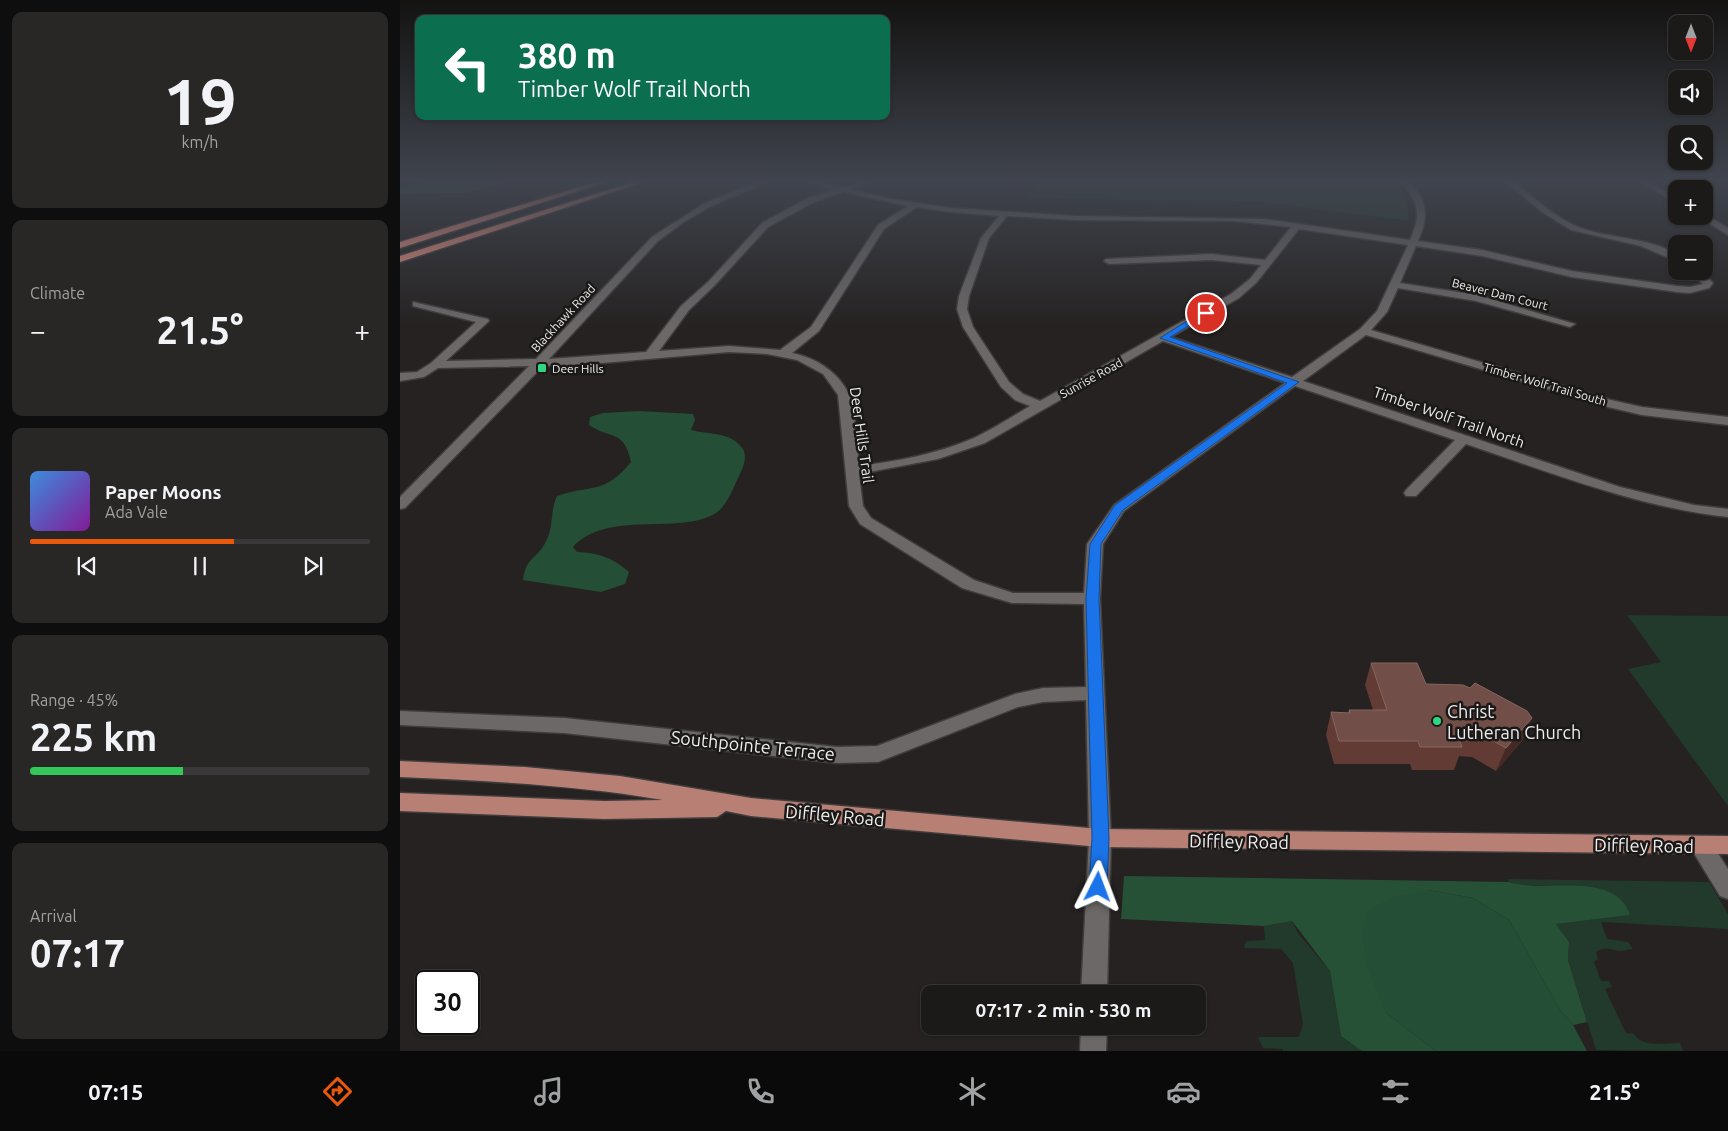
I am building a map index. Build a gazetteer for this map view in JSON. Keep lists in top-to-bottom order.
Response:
{
  "streets": {
    "main road": ["Diffley Road"],
    "street": [
      "Beaver Dam Court",
      "Blackhawk Road",
      "Sunrise Road",
      "Timber Wolf Trail South",
      "Timber Wolf Trail North",
      "Deer Hills Trail",
      "Southpointe Terrace"
    ]
  },
  "crossings": [
    ["Blackhawk Road", "Deer Hills Trail"],
    ["Sunrise Road", "Timber Wolf Trail North"],
    ["Sunrise Road", "Deer Hills Trail"]
  ],
  "places": {
    "transit": ["Deer Hills"],
    "other": ["Christ Lutheran Church"]
  },
  "north": "bottom",
  "page": {
    "tile": [
      ["19", "km/h"],
      "Climate",
      ["Range · 45%", "225 km"],
      ["Arrival", "07:17"]
    ],
    "map_buttons": ["+", "−"],
    "turn": ["380 m", "Timber Wolf Trail North"],
    "heat": ["−", "21.5°", "+"],
    "song": ["Paper Moons", "Ada Vale"],
    "limit": "30",
    "trip": "07:17 · 2 min · 530 m",
    "tabs": ["07:15", "21.5°"]
  }
}
